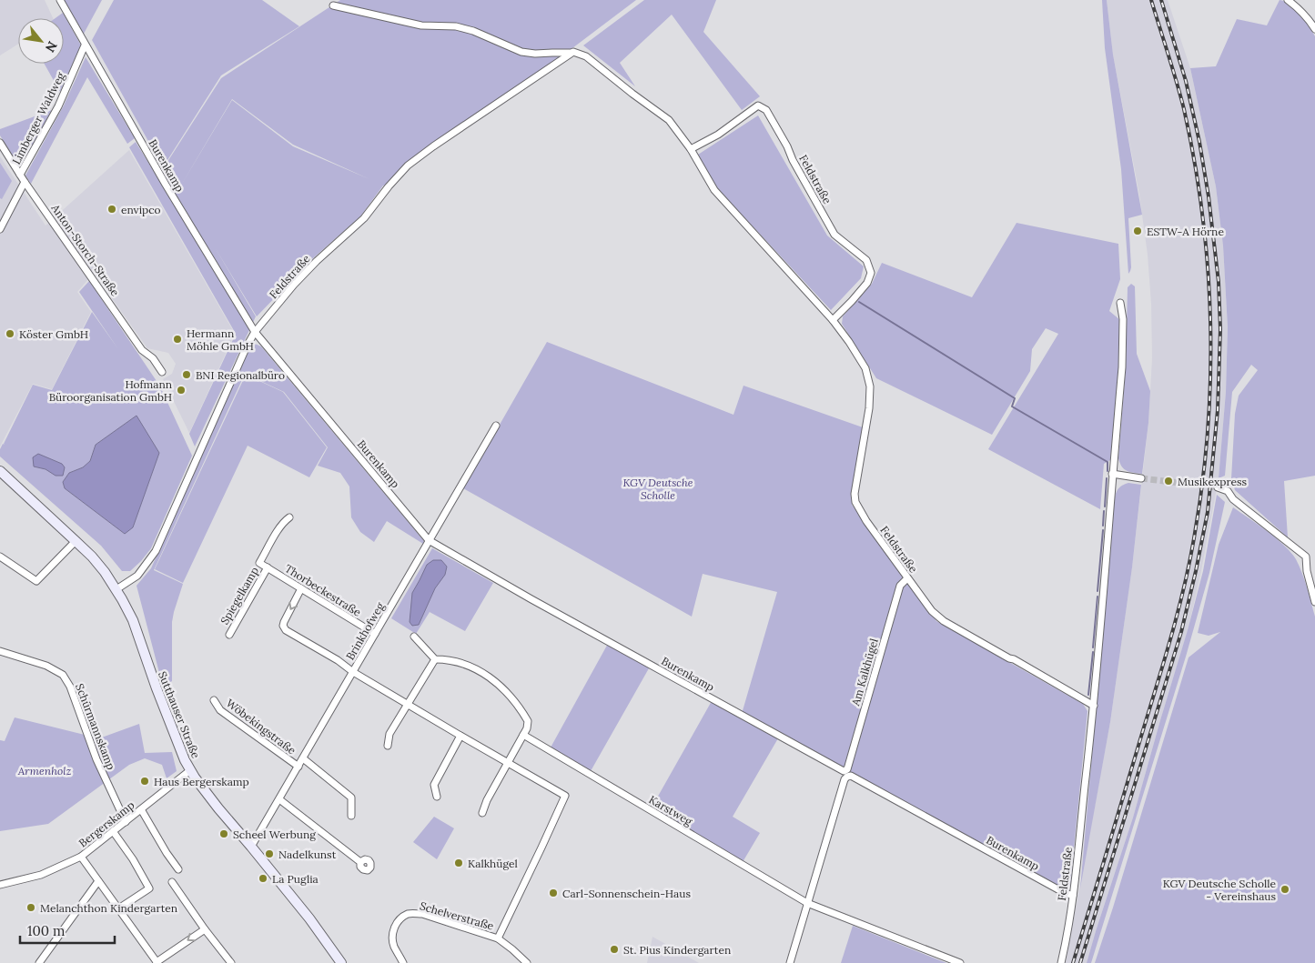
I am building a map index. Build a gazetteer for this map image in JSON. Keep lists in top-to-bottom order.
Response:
{
  "streets": {
    "street": [
      "Limberger Waldweg",
      "Burenkamp",
      "Feldstraße",
      "Anton-Storch-Straße",
      "Thorbeckestraße",
      "Spiegelkamp",
      "Brinkhofweg",
      "Am Kalkhügel",
      "Sutthauser Straße",
      "Schürmannskamp",
      "Wöbekingstraße",
      "Karstweg",
      "Bergerskamp",
      "Schelverstraße"
    ]
  },
  "crossings": [
    ["Limberger Waldweg", "Burenkamp"],
    ["Limberger Waldweg", "Anton-Storch-Straße"],
    ["Burenkamp", "Feldstraße"],
    ["Burenkamp", "Brinkhofweg"],
    ["Burenkamp", "Am Kalkhügel"],
    ["Feldstraße", "Am Kalkhügel"],
    ["Feldstraße", "Sutthauser Straße"],
    ["Thorbeckestraße", "Spiegelkamp"],
    ["Thorbeckestraße", "Brinkhofweg"],
    ["Brinkhofweg", "Sutthauser Straße"],
    ["Brinkhofweg", "Wöbekingstraße"],
    ["Am Kalkhügel", "Karstweg"],
    ["Sutthauser Straße", "Bergerskamp"],
    ["Schürmannskamp", "Bergerskamp"]
  ],
  "parks": ["KGV Deutsche Scholle", "Armenholz"],
  "places": [
    "envipco",
    "ESTW-A Hörne",
    "Köster GmbH",
    "Hermann Möhle GmbH",
    "BNI Regionalbüro",
    "Hofmann Büroorganisation GmbH",
    "Musikexpress",
    "Haus Bergerskamp",
    "Scheel Werbung",
    "Nadelkunst",
    "Kalkhügel",
    "La Puglia",
    "KGV Deutsche Scholle - Vereinshaus",
    "Carl-Sonnenschein-Haus",
    "Melanchthon Kindergarten",
    "St. Pius Kindergarten"
  ],
  "scale_bar": "100 m",
  "north": "bottom right"
}
